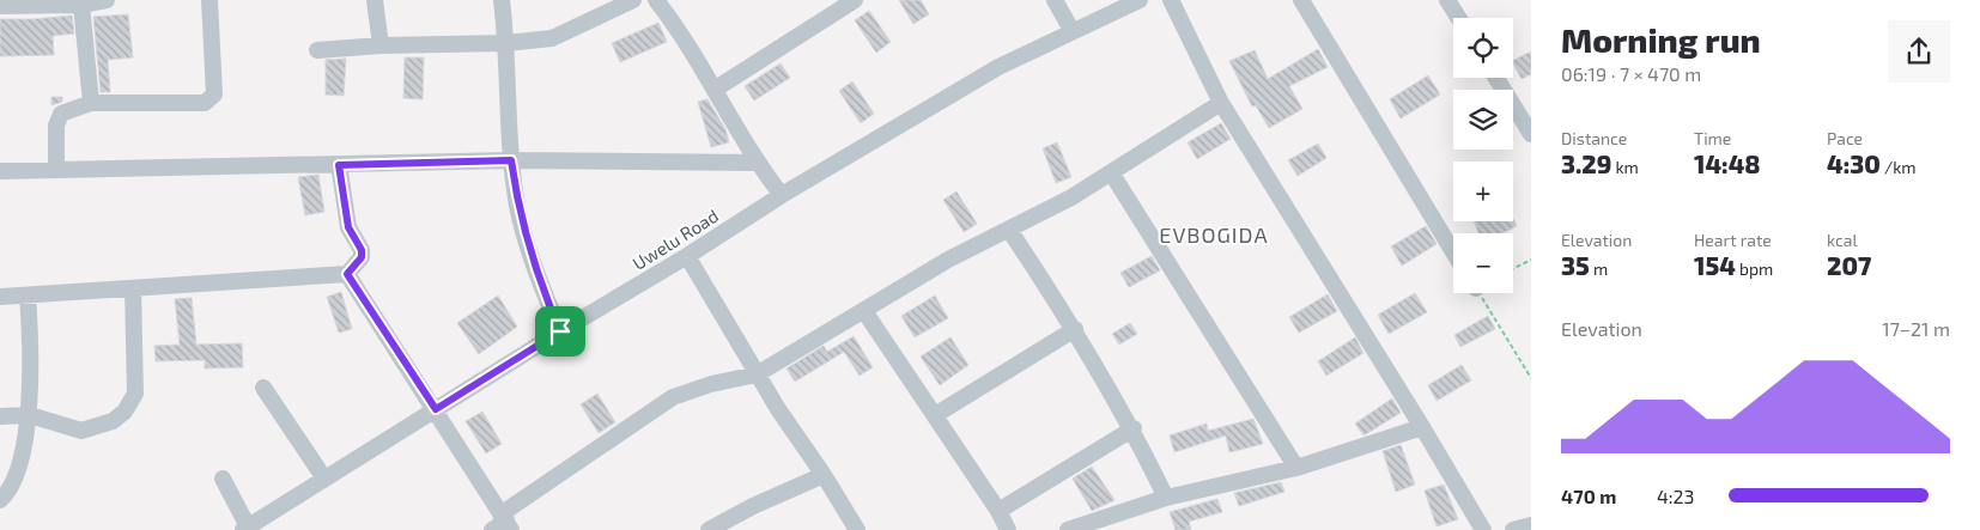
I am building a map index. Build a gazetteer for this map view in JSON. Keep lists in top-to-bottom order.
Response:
{
  "streets": {
    "street": ["Uwelu Road"]
  },
  "districts": ["EVBOGIDA"],
  "page": {
    "heading": ["Morning run", "06:19 · 7 × 470 m"],
    "map_buttons": ["+", "−"],
    "stats": [
      ["Distance", "3.29 km"],
      ["Time", "14:48"],
      ["Pace", "4:30 /km"],
      ["Elevation", "35 m"],
      ["Heart rate", "154 bpm"],
      ["kcal", "207"]
    ],
    "chart": ["Elevation", "17–21 m"],
    "list": [
      {
        "name": "470 m",
        "note": "4:23"
      }
    ]
  }
}
